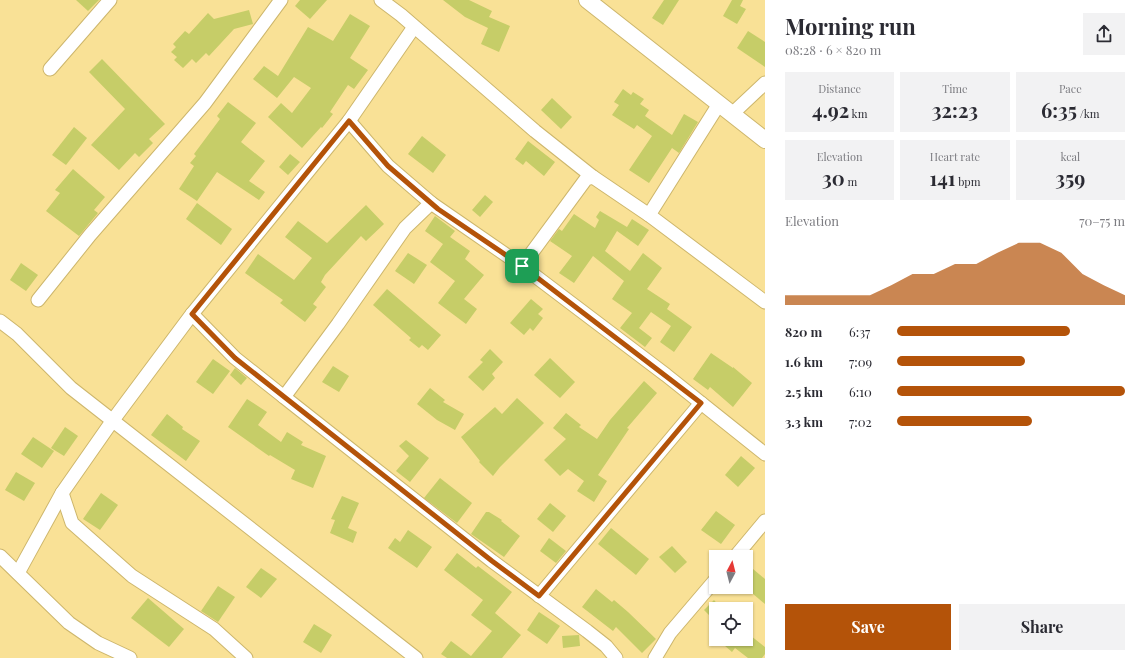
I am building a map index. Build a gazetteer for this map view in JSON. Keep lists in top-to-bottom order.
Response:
{
  "north": "top",
  "page": {
    "heading": ["Morning run", "08:28 · 6 × 820 m"],
    "stats": [
      ["Distance", "4.92 km"],
      ["Time", "32:23"],
      ["Pace", "6:35 /km"],
      ["Elevation", "30 m"],
      ["Heart rate", "141 bpm"],
      ["kcal", "359"]
    ],
    "chart": ["Elevation", "70–75 m"],
    "list": [
      {
        "name": "820 m",
        "note": "6:37"
      },
      {
        "name": "1.6 km",
        "note": "7:09"
      },
      {
        "name": "2.5 km",
        "note": "6:10"
      },
      {
        "name": "3.3 km",
        "note": "7:02"
      }
    ],
    "buttons": ["Save", "Share"]
  }
}
